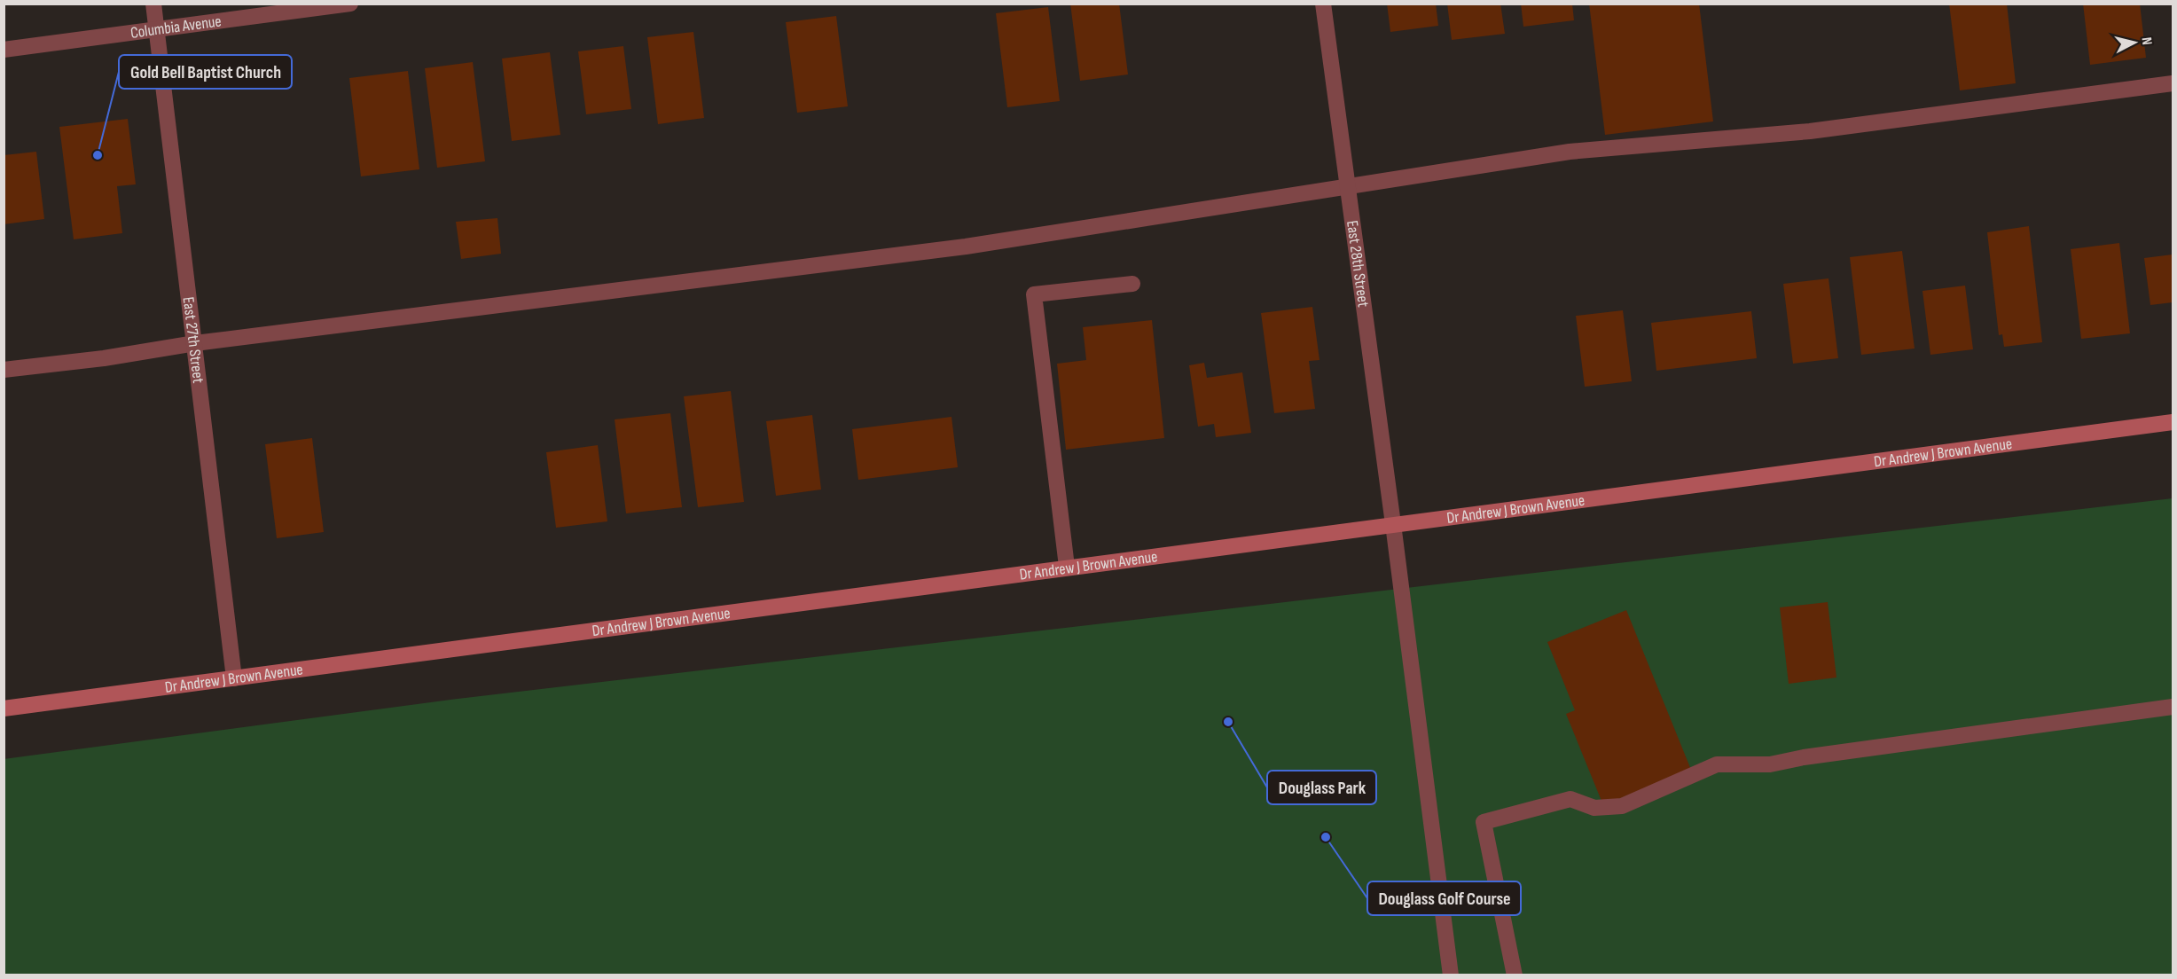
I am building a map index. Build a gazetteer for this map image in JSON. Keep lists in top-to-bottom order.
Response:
{
  "streets": {
    "main road": ["Dr Andrew J Brown Avenue"],
    "street": ["Columbia Avenue", "East 28th Street", "East 27th Street"]
  },
  "crossings": [
    ["Columbia Avenue", "East 27th Street"],
    ["East 28th Street", "Dr Andrew J Brown Avenue"],
    ["East 27th Street", "Dr Andrew J Brown Avenue"]
  ],
  "places": ["Gold Bell Baptist Church", "Douglass Park", "Douglass Golf Course"],
  "north": "right"
}
